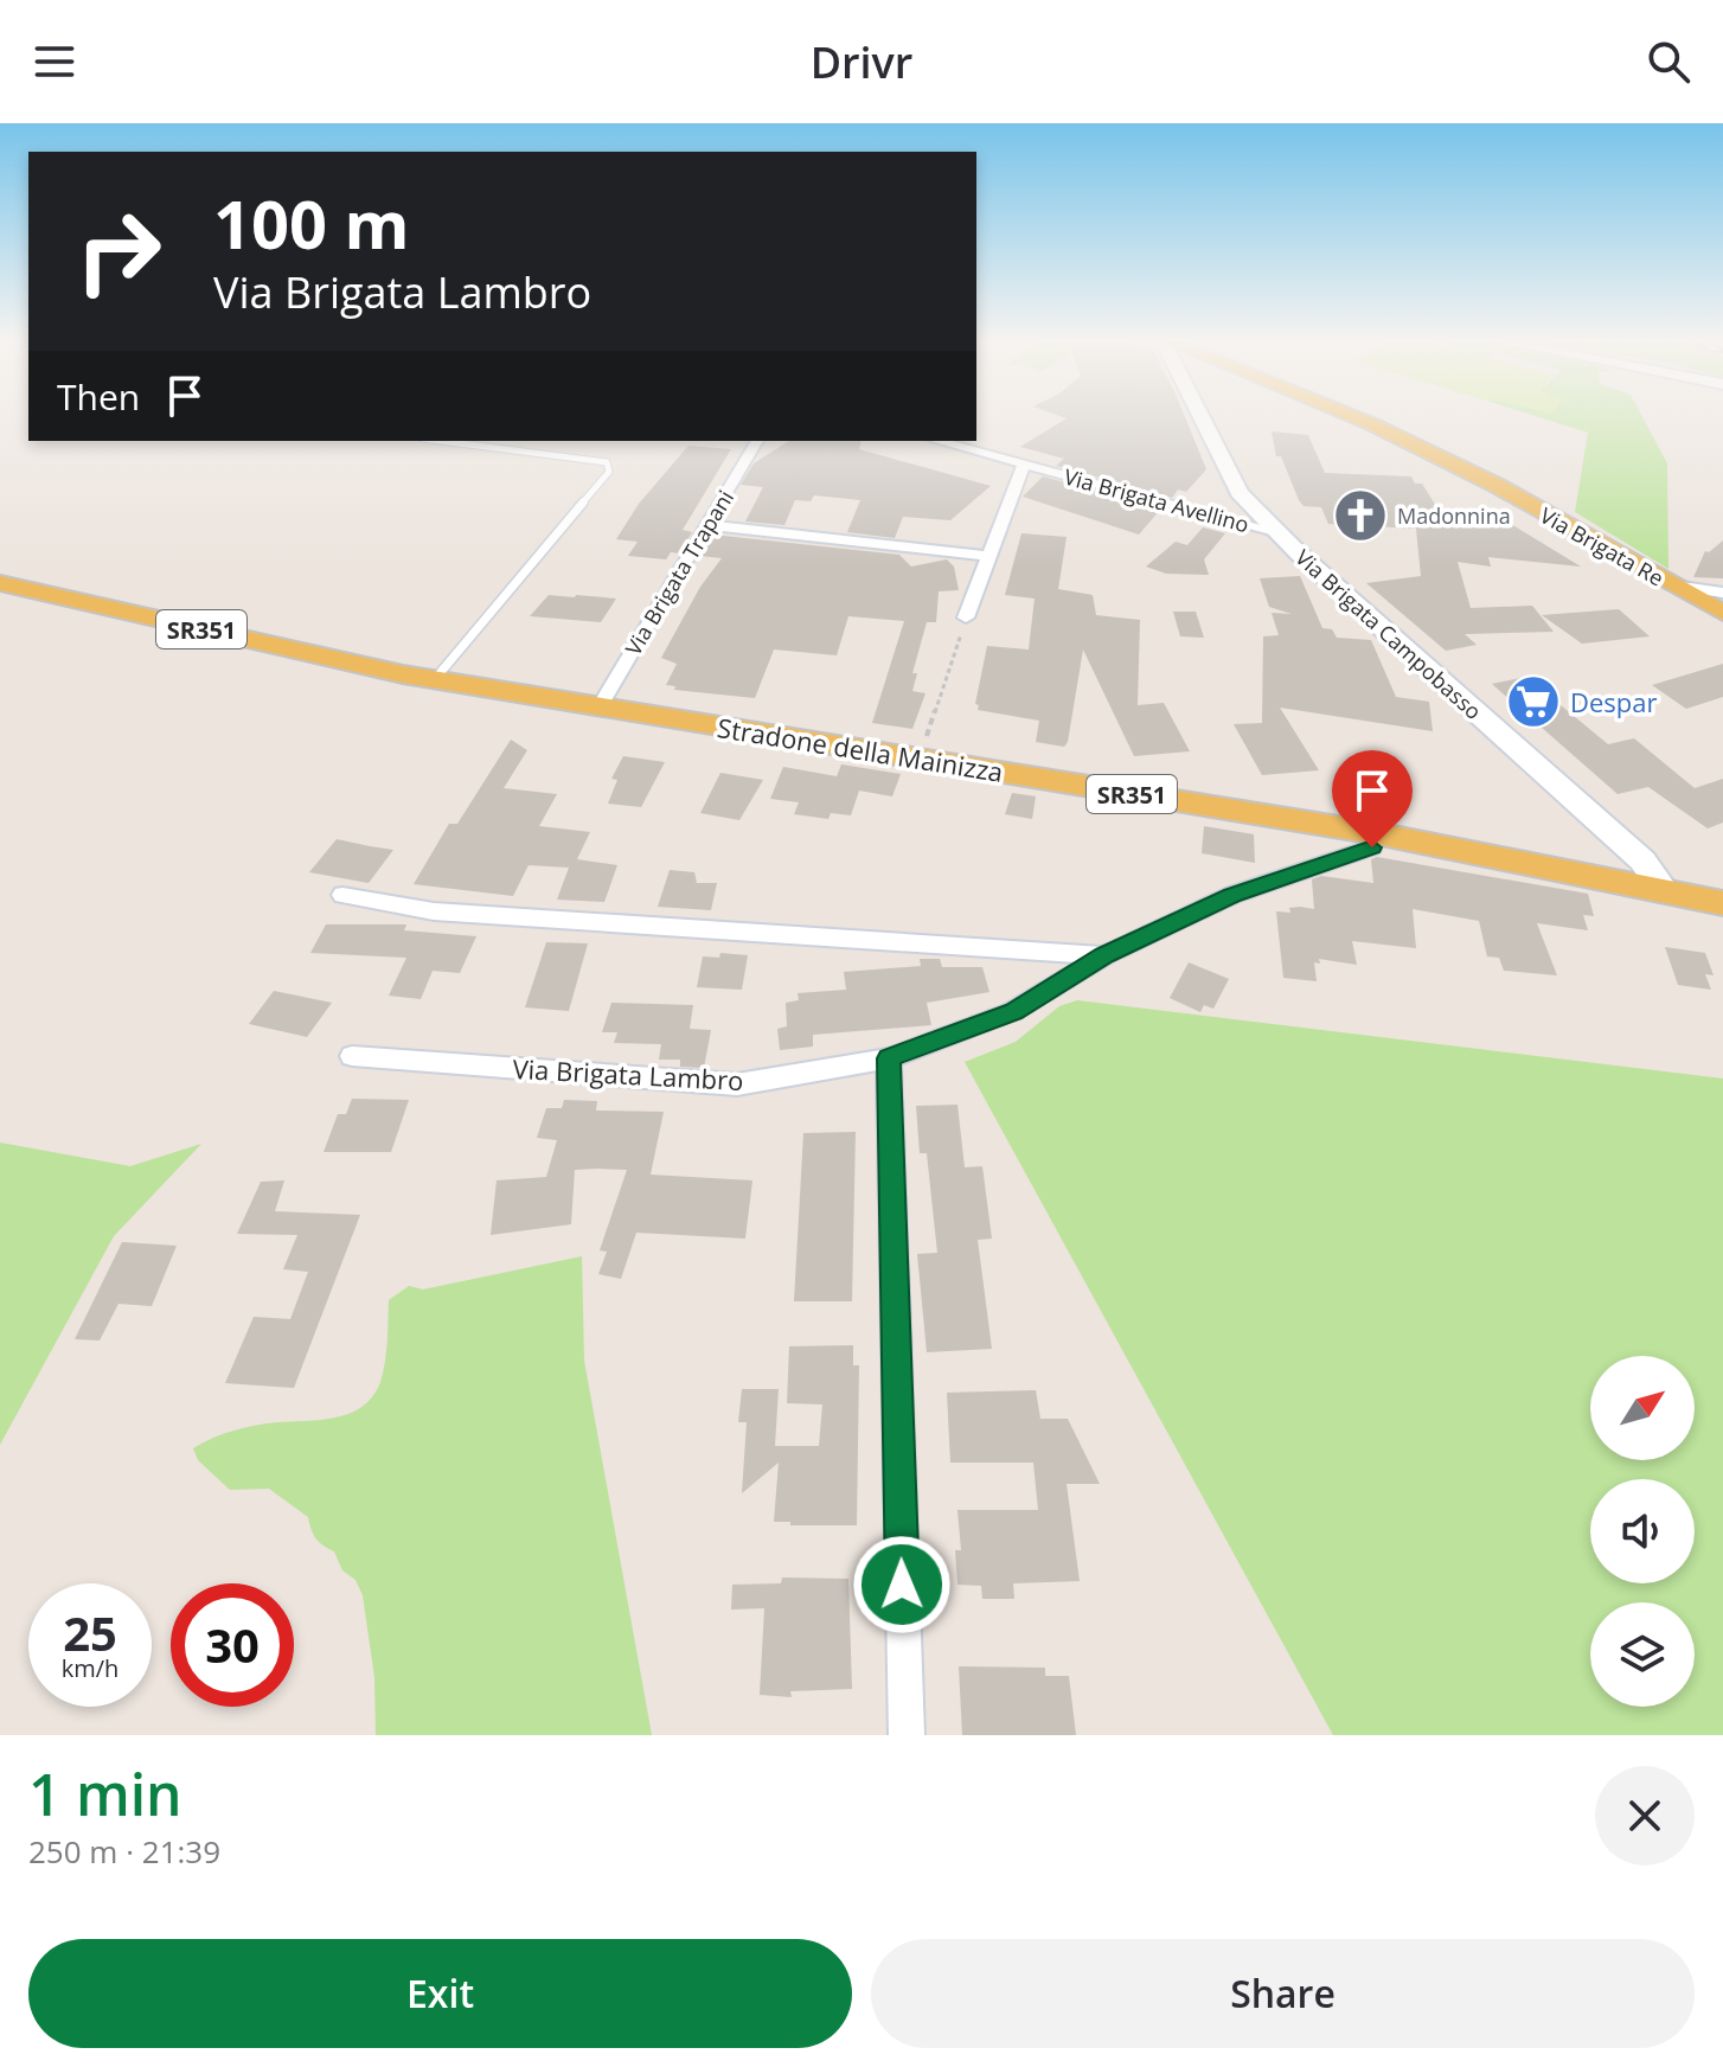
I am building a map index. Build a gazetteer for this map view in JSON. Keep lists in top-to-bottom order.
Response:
{
  "streets": {
    "main road": [
      "Via Brigata Re",
      "SR351",
      "Via Brigata Campobasso",
      "Stradone della Mainizza"
    ],
    "street": ["Via Brigata Avellino", "Via Brigata Trapani", "Via Brigata Lambro"]
  },
  "crossings": [
    ["Via Brigata Avellino", "Via Brigata Campobasso"],
    ["Via Brigata Trapani", "Stradone della Mainizza"],
    ["Via Brigata Campobasso", "Stradone della Mainizza"],
    ["Stradone della Mainizza", "Via Brigata Lambro"]
  ],
  "places": {
    "church": ["Madonnina"],
    "supermarket": ["Despar"]
  },
  "north": "top right",
  "page": {
    "header": "Drivr",
    "turn": ["100 m", "Via Brigata Lambro"],
    "then": "Then",
    "speed": "25 km/h",
    "limit": "30",
    "heading": ["1 min", "250 m · 21:39"],
    "buttons": ["Exit", "Share"]
  }
}
